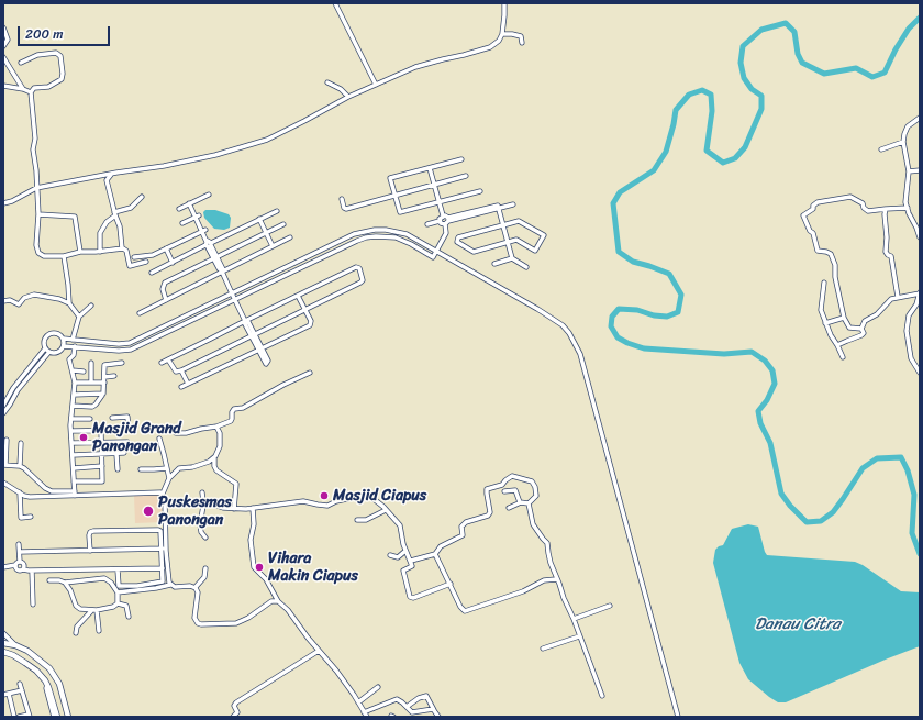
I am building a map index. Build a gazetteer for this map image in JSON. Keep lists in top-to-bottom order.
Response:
{
  "water": ["Danau Citra"],
  "places": [
    "Masjid Grand Panongan",
    "Masjid Ciapus",
    "Puskesmas Panongan",
    "Vihara Makin Ciapus"
  ],
  "scale_bar": "200 m"
}
